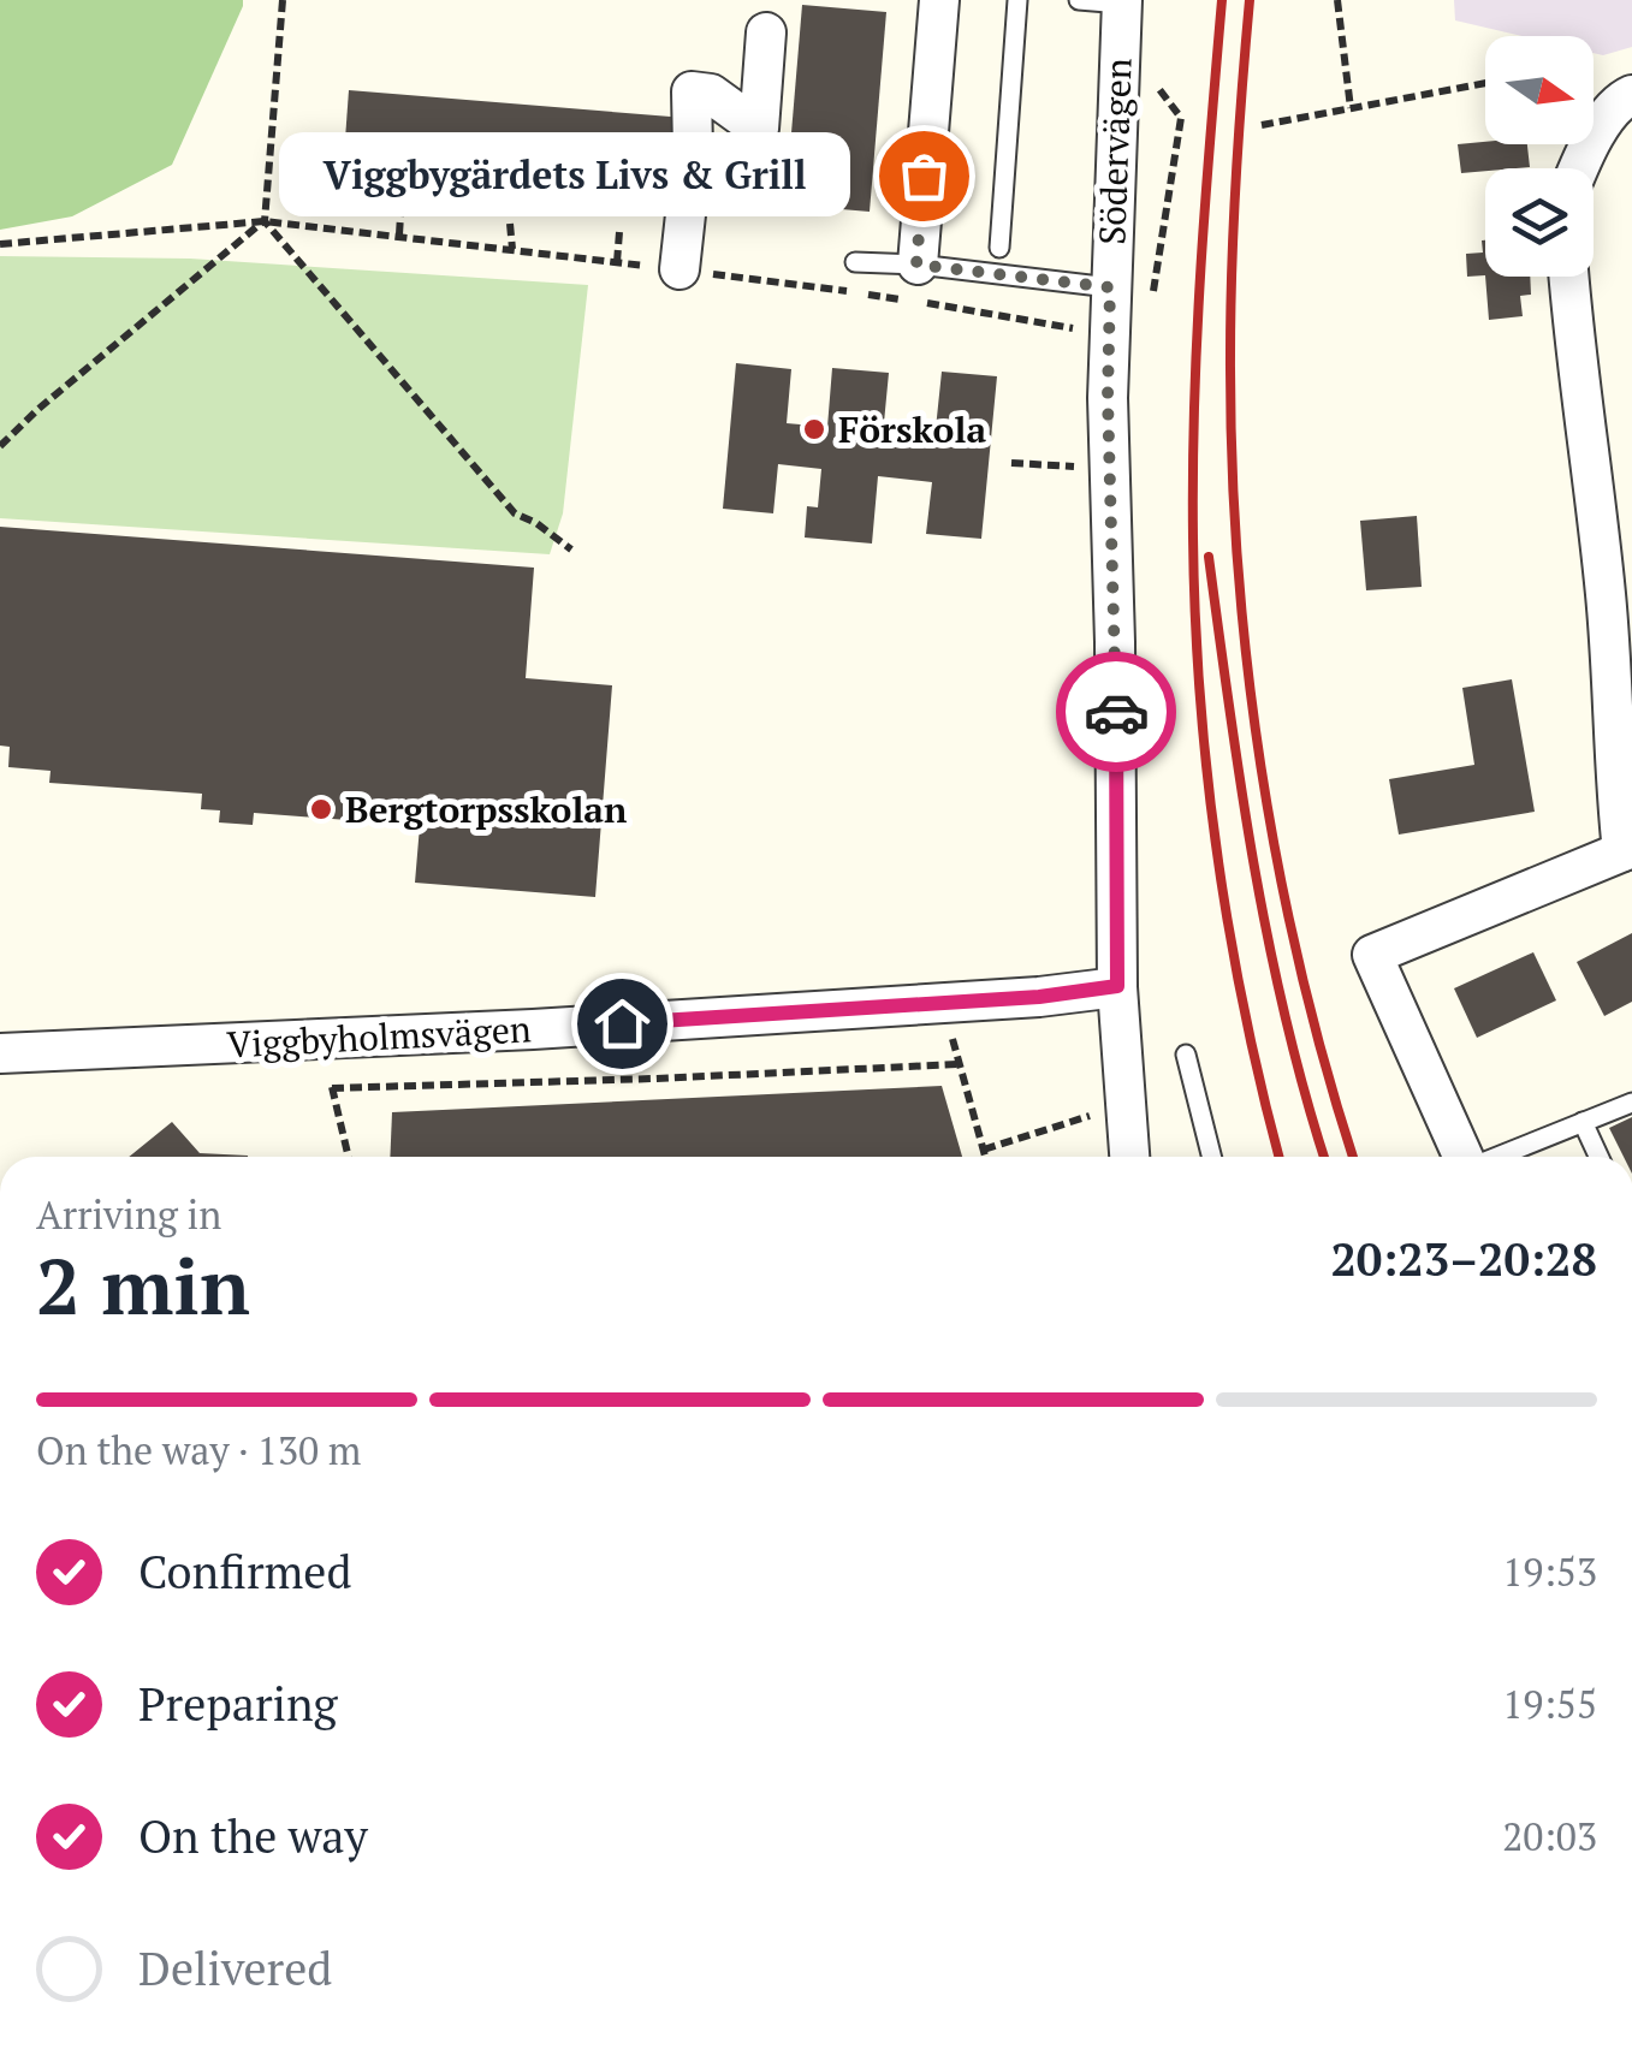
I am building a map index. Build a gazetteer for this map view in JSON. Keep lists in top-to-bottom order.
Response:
{
  "streets": {
    "street": ["Södervägen", "Viggbyholmsvägen"]
  },
  "crossings": [
    ["Södervägen", "Viggbyholmsvägen"]
  ],
  "places": ["Viggbygärdets Livs & Grill", "Förskola", "Bergtorpsskolan"],
  "north": "right",
  "page": {
    "bubble": "Viggbygärdets Livs & Grill",
    "heading": ["2 min", "Arriving in", "20:23–20:28"],
    "bar": "On the way · 130 m",
    "list": [
      ["Confirmed", "19:53"],
      ["Preparing", "19:55"],
      ["On the way", "20:03"],
      "Delivered"
    ]
  }
}
